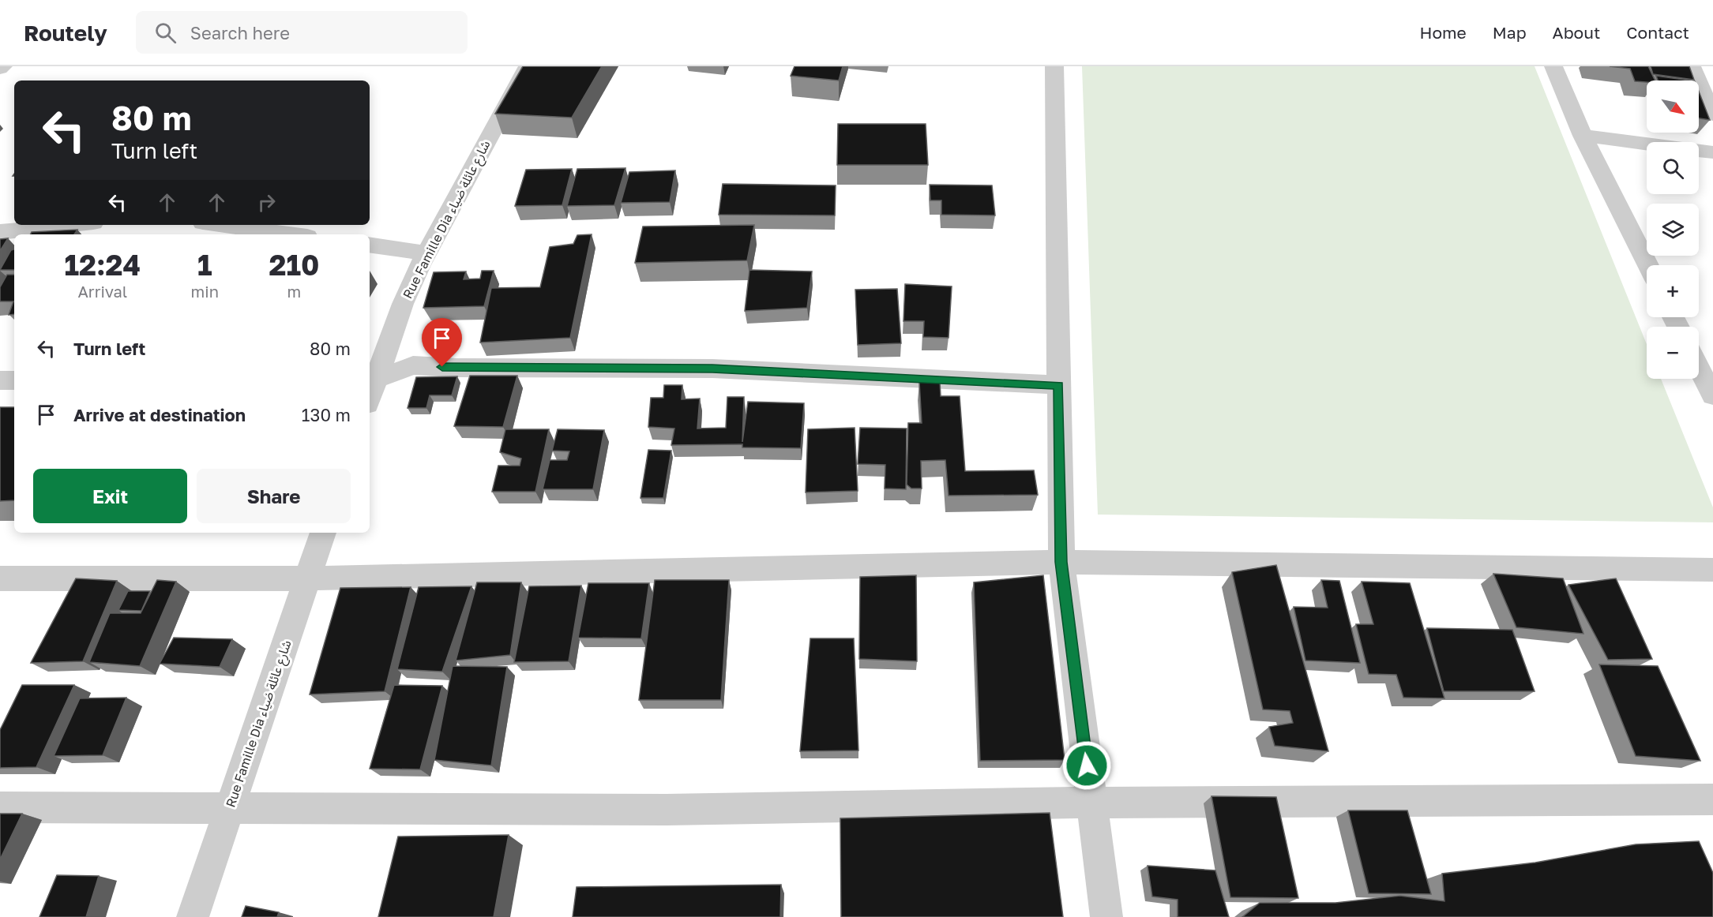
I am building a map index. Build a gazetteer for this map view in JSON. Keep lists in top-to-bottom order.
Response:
{
  "streets": {
    "street": ["Rue Famille Dia شارع عائلة ضياء"]
  },
  "north": "bottom right",
  "page": {
    "header": "Routely",
    "search": "Search here",
    "nav": [
      "Home",
      "Map",
      "About",
      "Contact"
    ],
    "map_buttons": ["+", "−"],
    "turn": ["80 m", "Turn left"],
    "eta": [
      "12:24",
      "Arrival",
      "1",
      "min",
      "210",
      "m"
    ],
    "list": [
      {
        "name": "Turn left",
        "value": "80 m"
      },
      {
        "name": "Arrive at destination",
        "value": "130 m"
      }
    ],
    "buttons": ["Exit", "Share"]
  }
}
